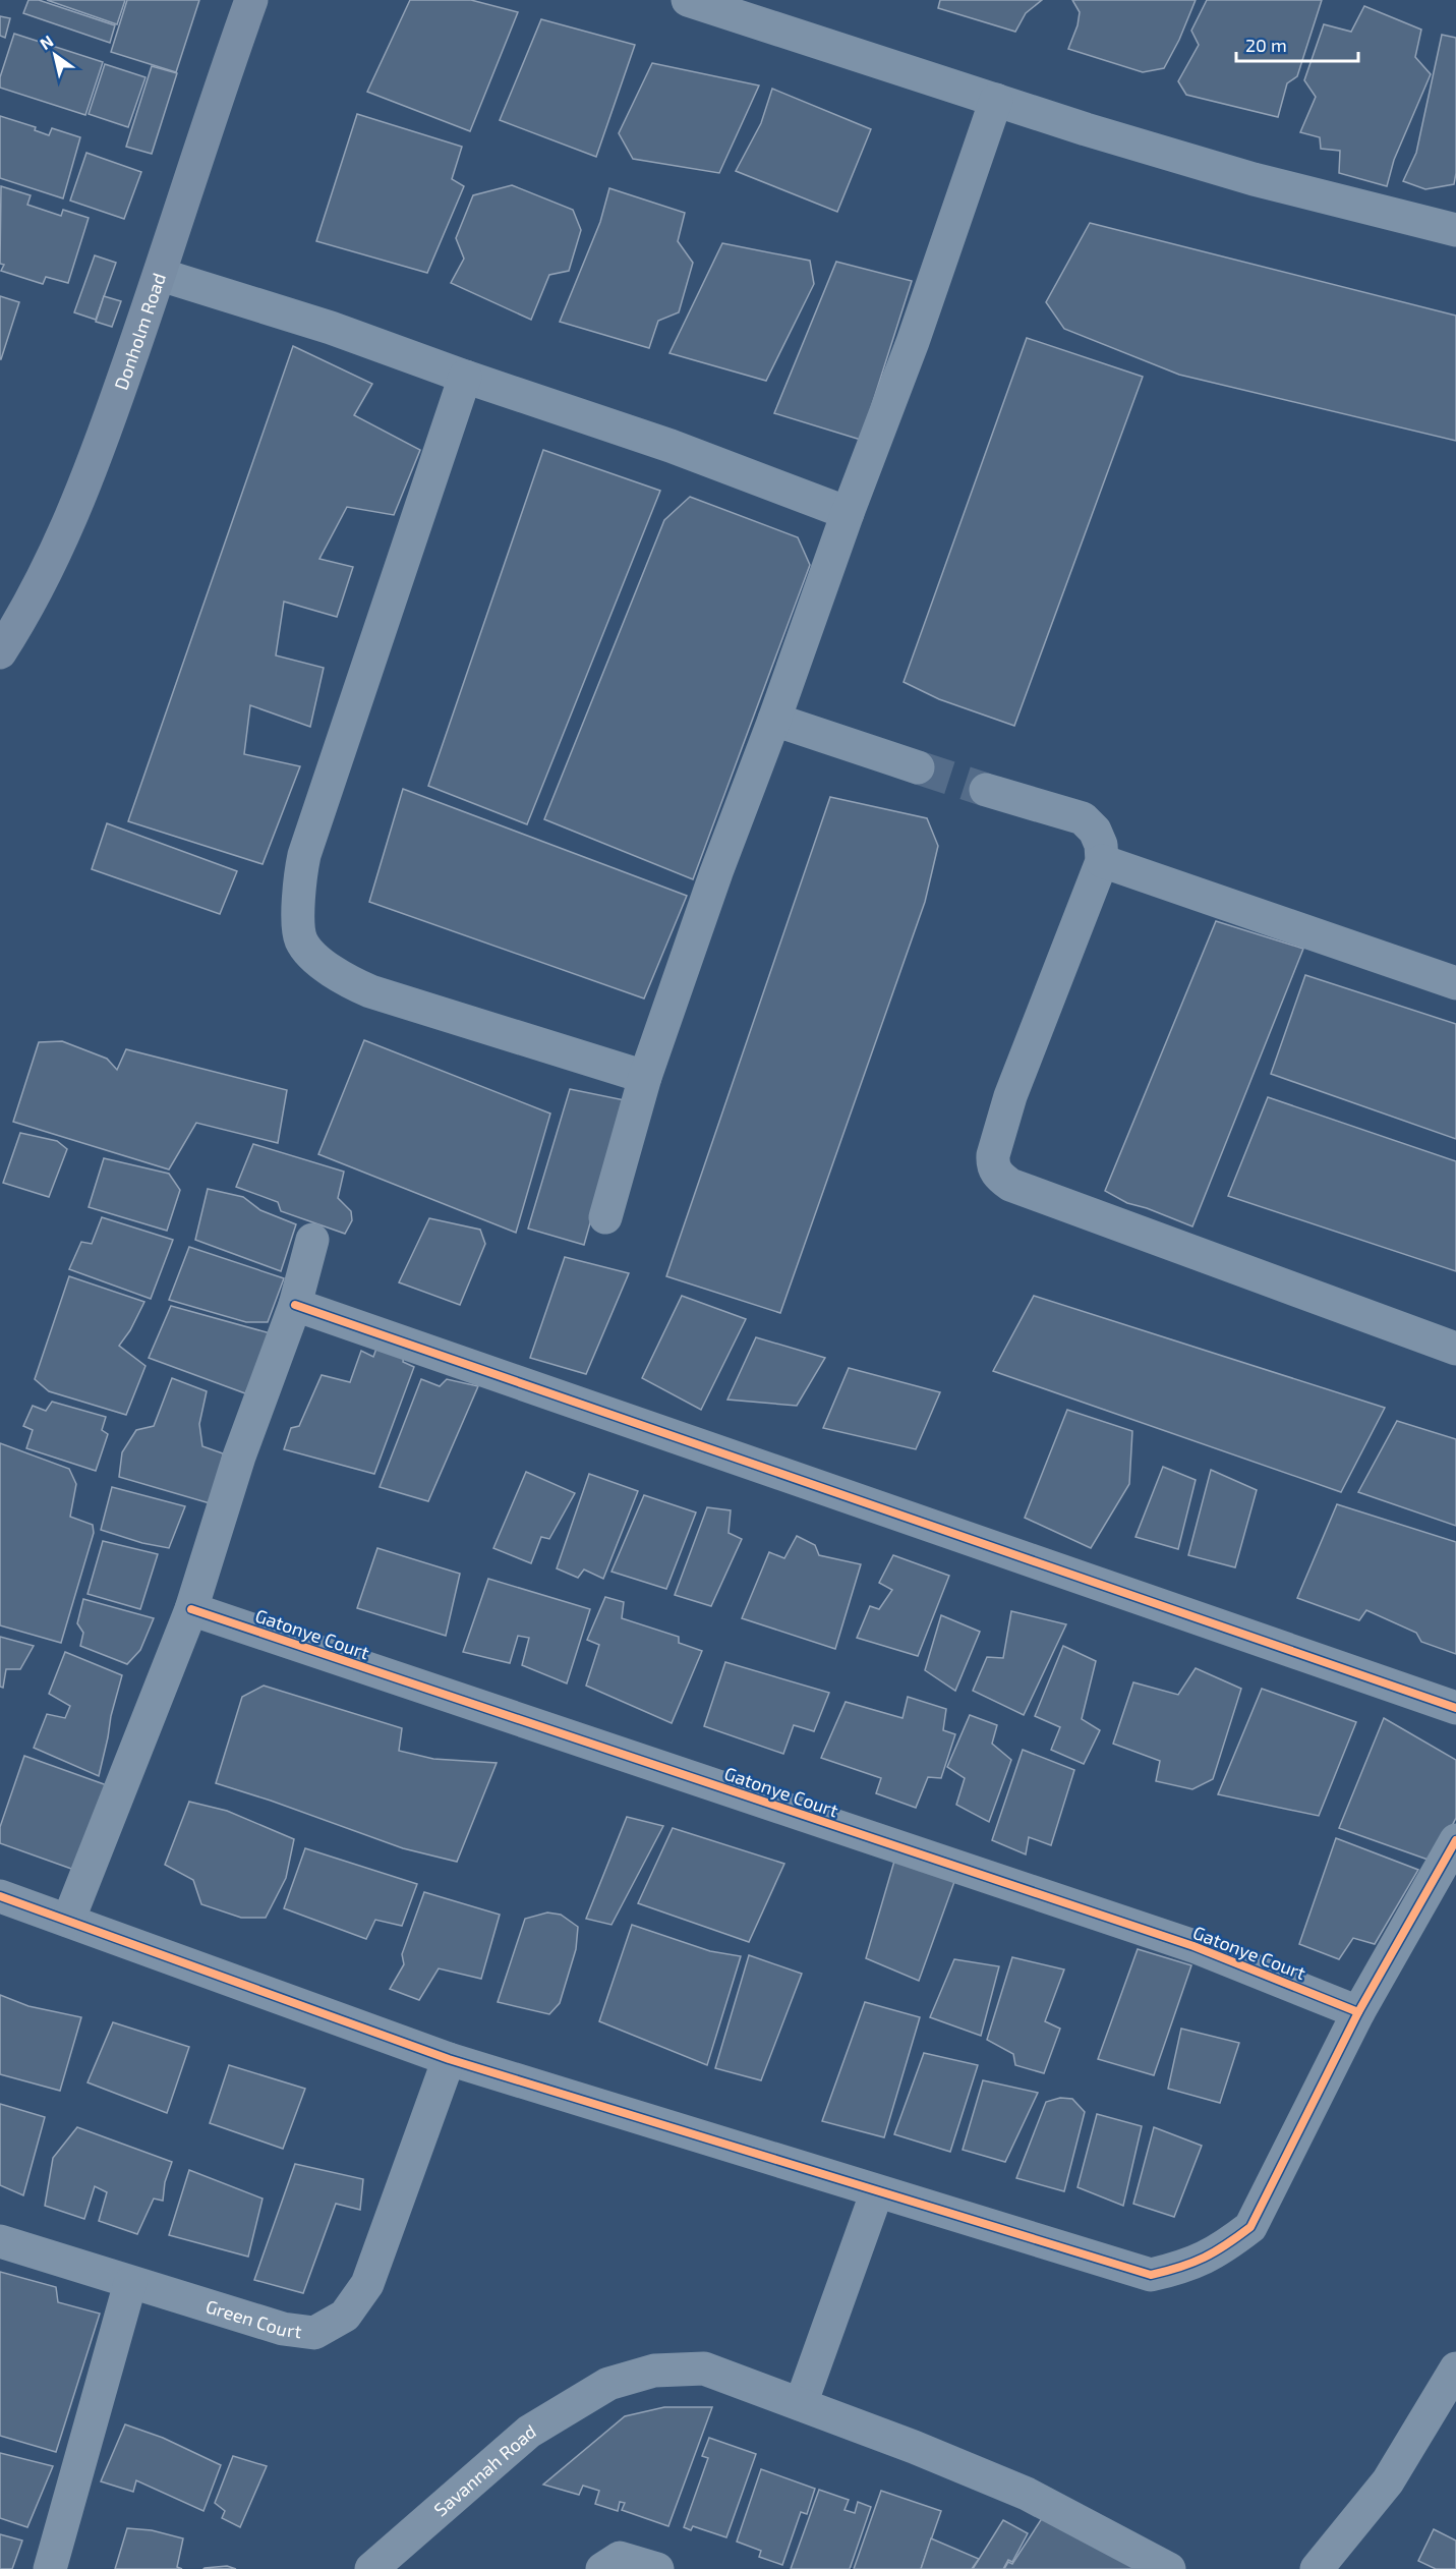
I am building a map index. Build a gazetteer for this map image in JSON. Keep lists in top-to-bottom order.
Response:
{
  "streets": {
    "main road": ["Donholm Road"],
    "street": ["Gatonye Court", "Green Court", "Savannah Road"]
  },
  "scale_bar": "20 m",
  "north": "top left"
}
